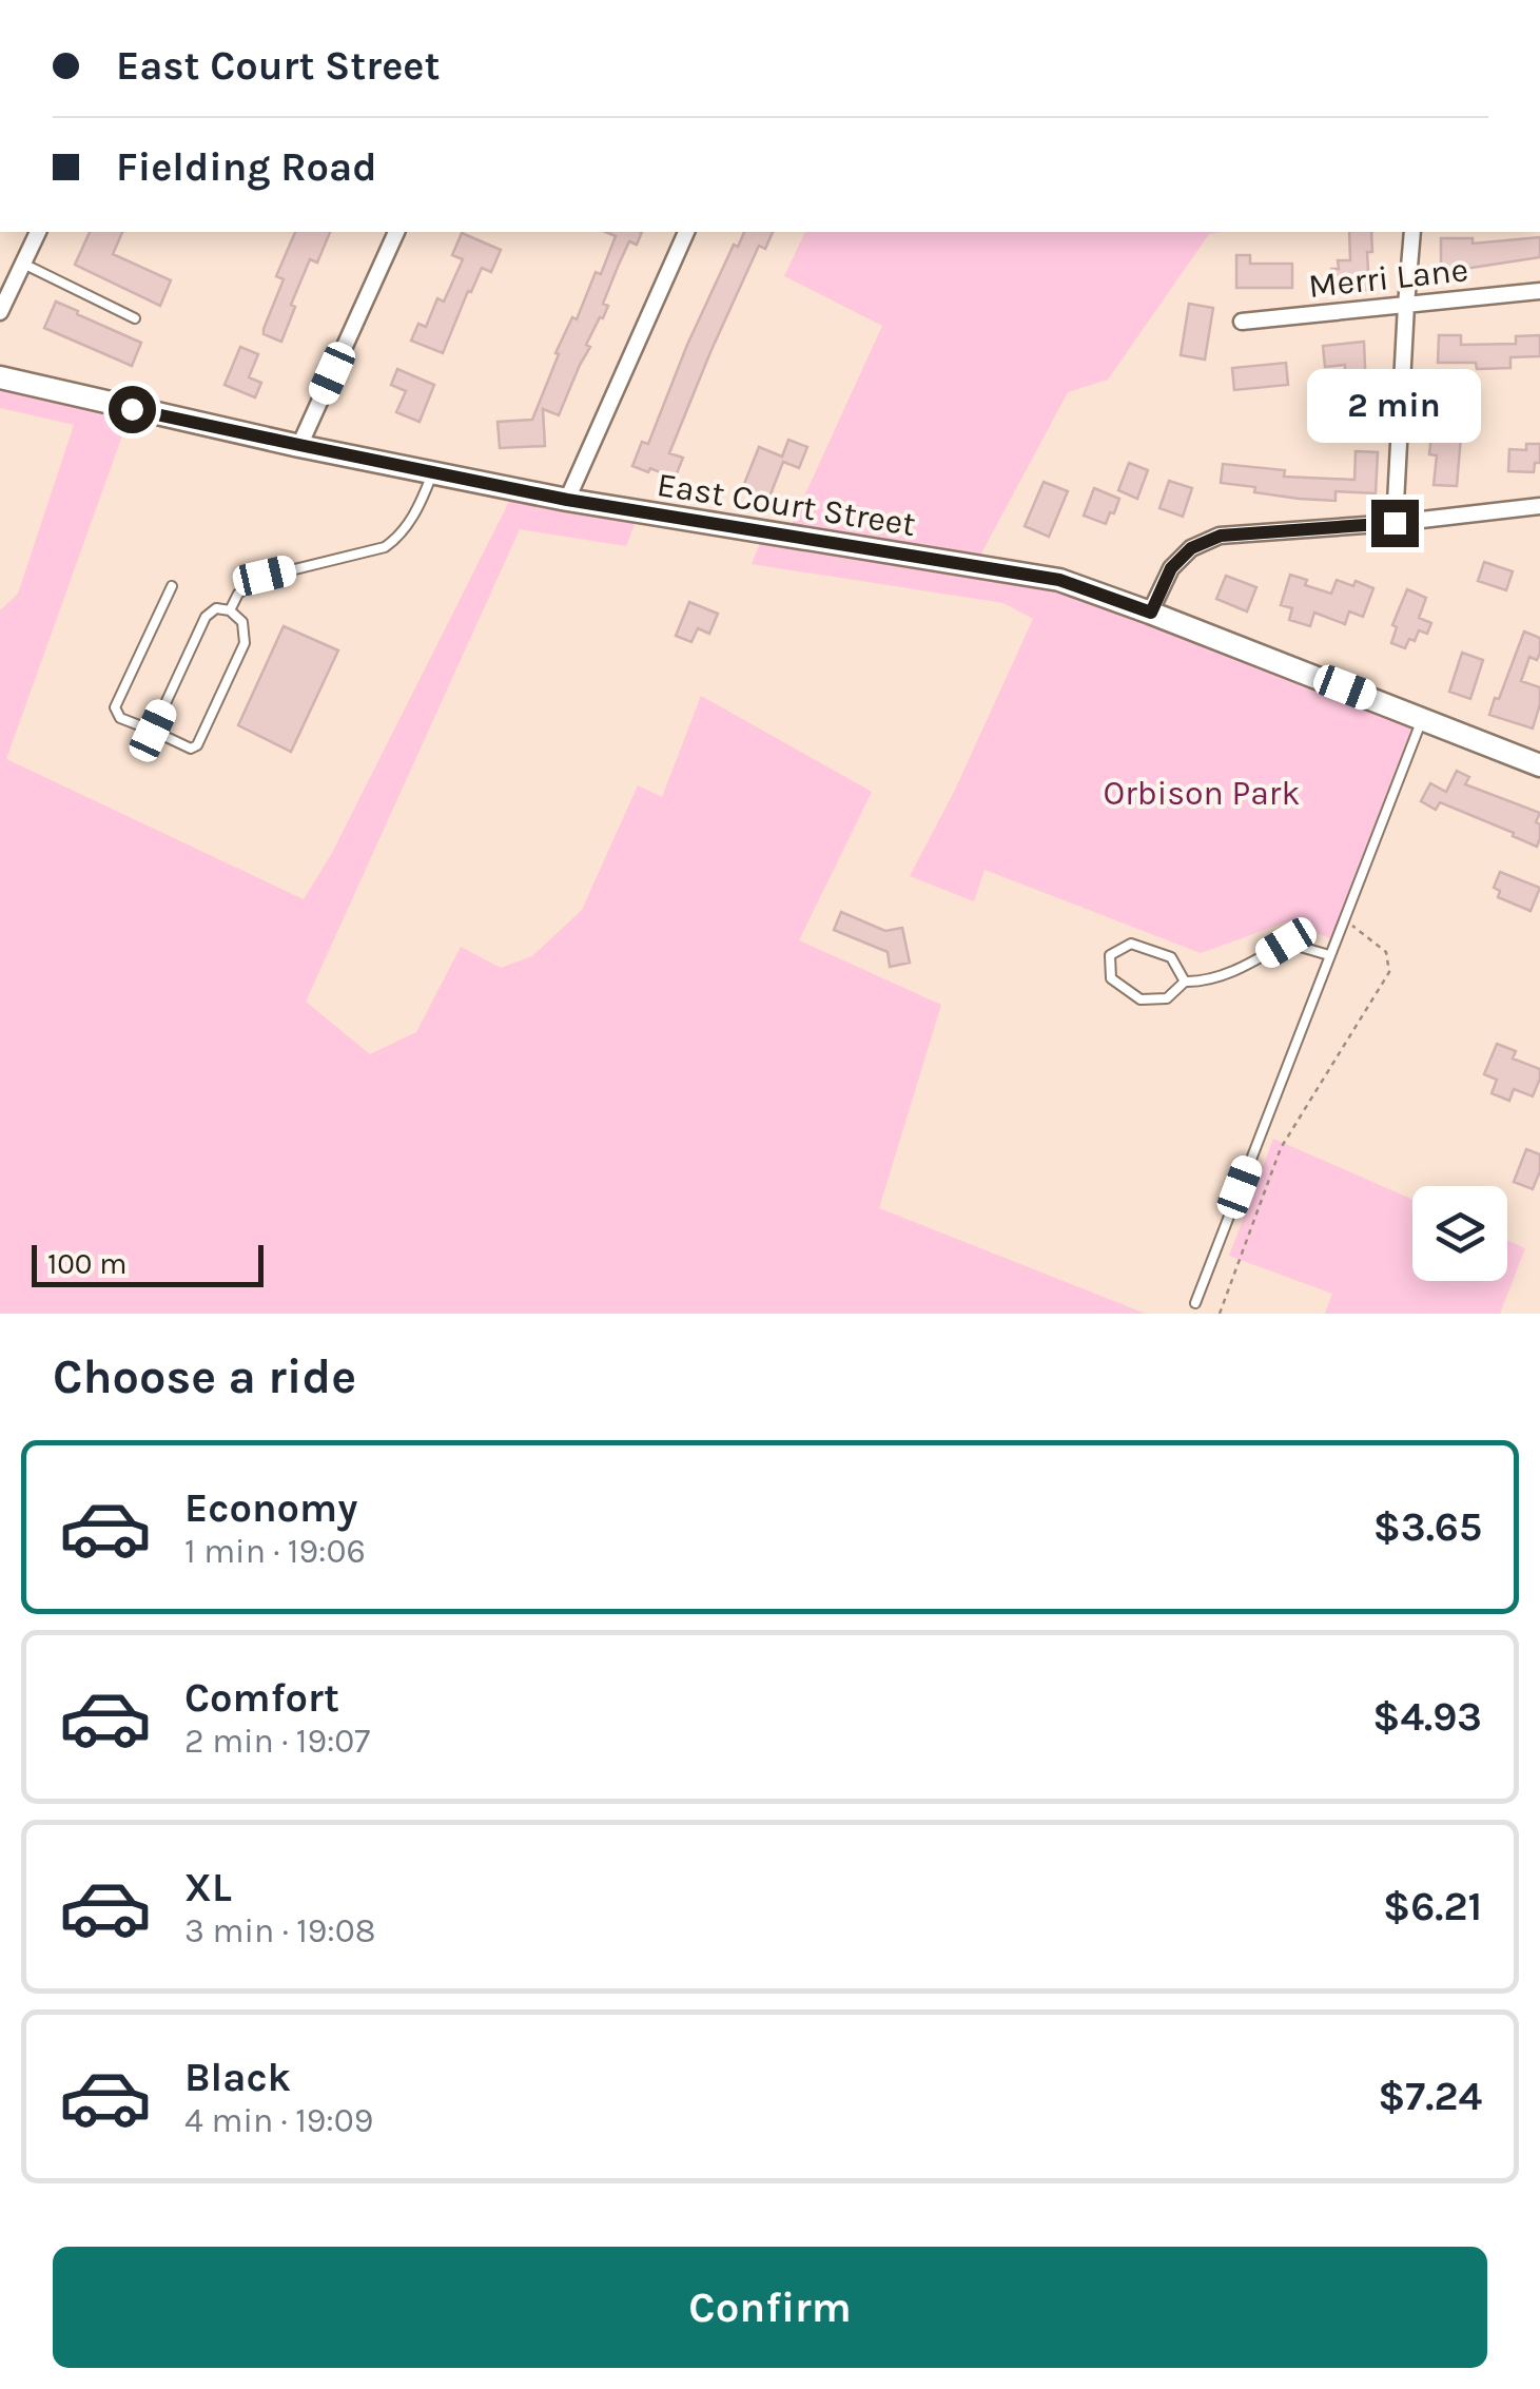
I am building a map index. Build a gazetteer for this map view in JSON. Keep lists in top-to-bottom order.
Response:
{
  "streets": {
    "main road": ["East Court Street"],
    "street": ["Merri Lane"]
  },
  "parks": ["Orbison Park"],
  "scale_bar": "100 m",
  "page": {
    "banner": ["East Court Street", "Fielding Road"],
    "bubble": "2 min",
    "scale": "100 m",
    "heading": "Choose a ride",
    "list": [
      {
        "name": "Economy",
        "note": "1 min · 19:06",
        "value": "$3.65"
      },
      {
        "name": "Comfort",
        "note": "2 min · 19:07",
        "value": "$4.93"
      },
      {
        "name": "XL",
        "note": "3 min · 19:08",
        "value": "$6.21"
      },
      {
        "name": "Black",
        "note": "4 min · 19:09",
        "value": "$7.24"
      }
    ],
    "buttons": "Confirm"
  }
}
